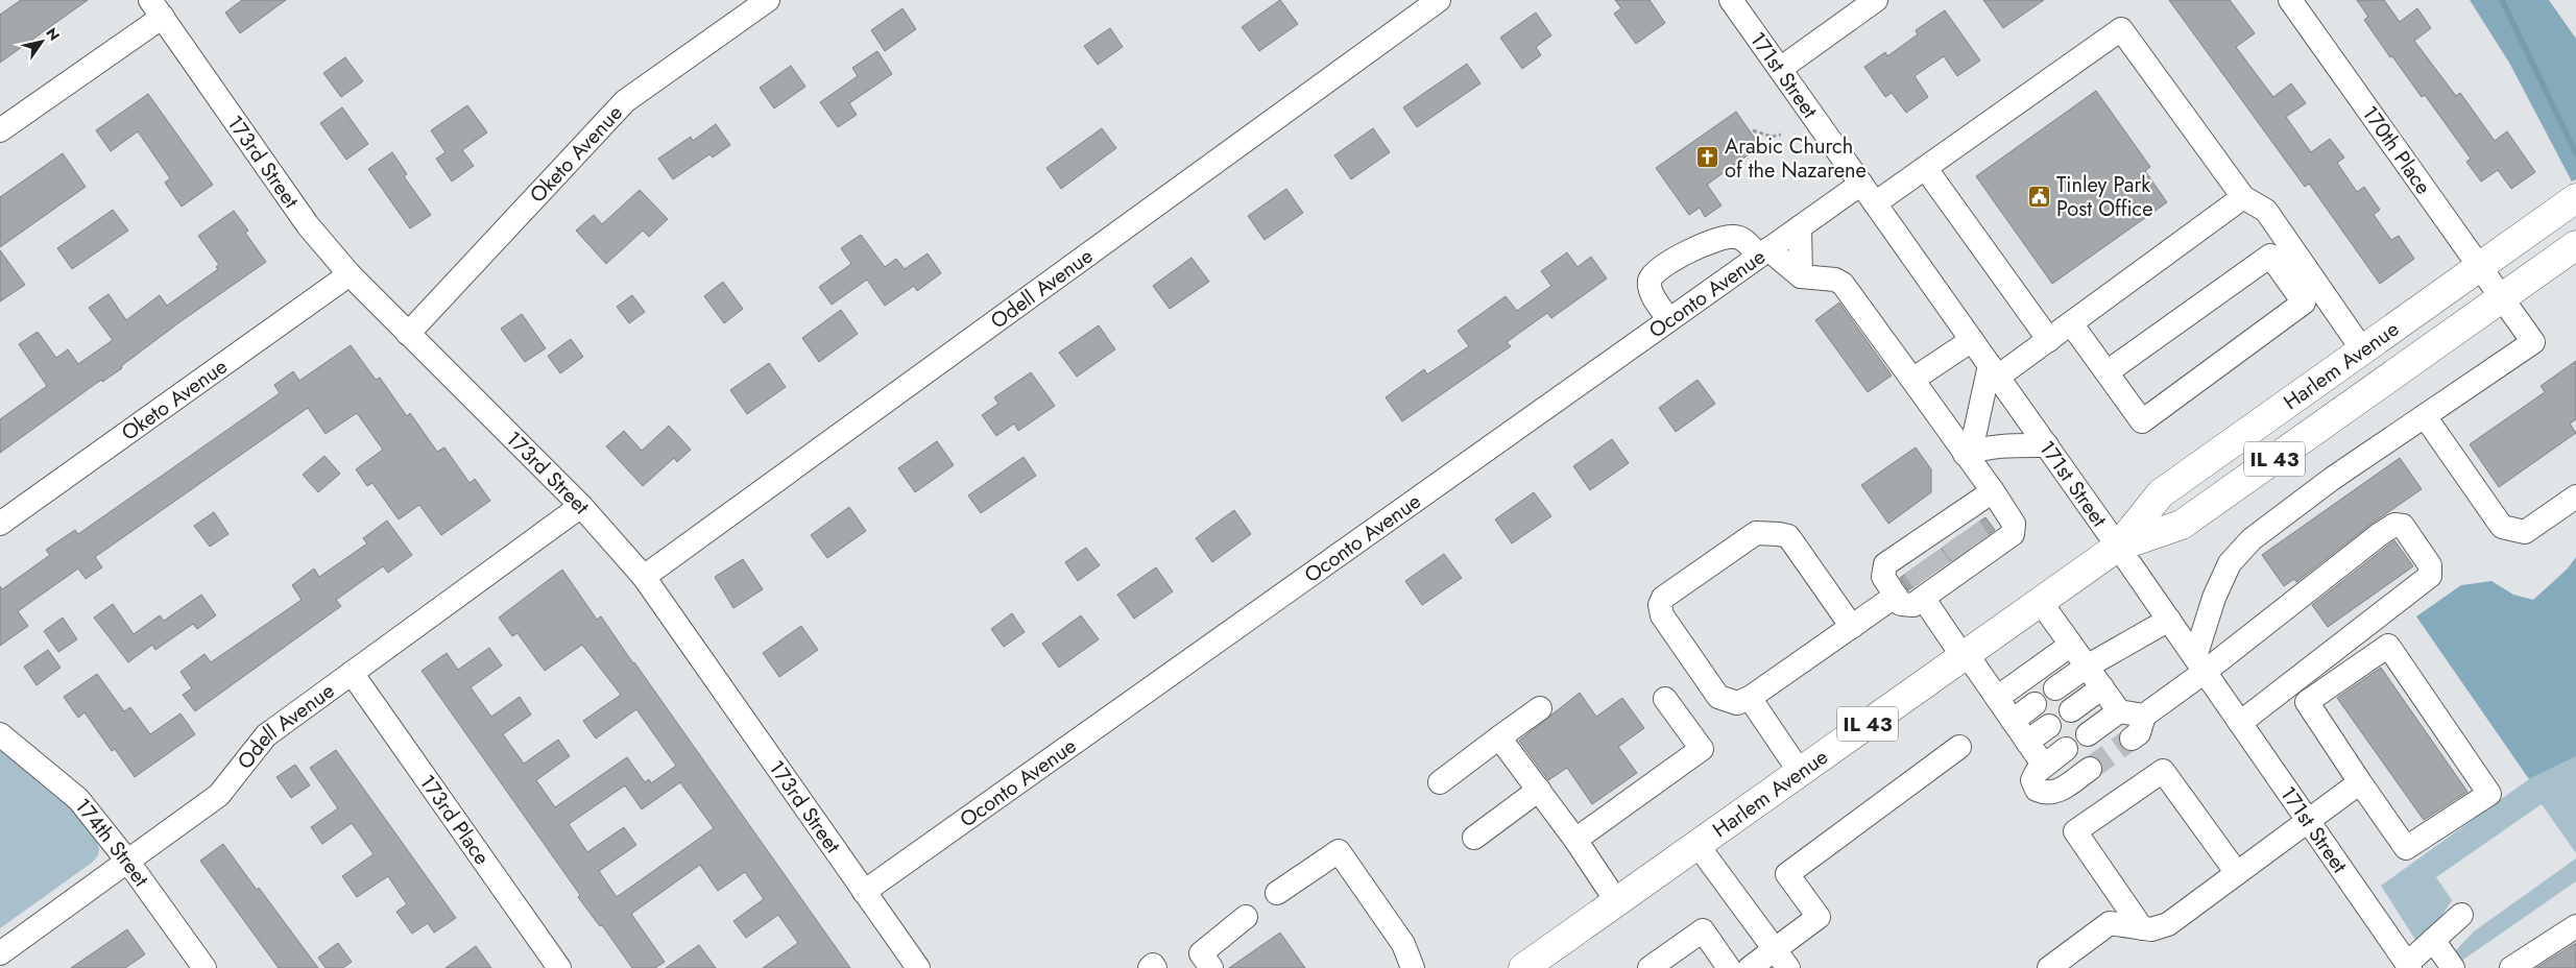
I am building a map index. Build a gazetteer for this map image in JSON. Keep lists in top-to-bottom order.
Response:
{
  "streets": {
    "main road": ["Harlem Avenue", "IL 43"],
    "street": [
      "171st Street",
      "170th Place",
      "Oketo Avenue",
      "173rd Street",
      "Odell Avenue",
      "Oconto Avenue",
      "173rd Place",
      "174th Street"
    ]
  },
  "crossings": [
    ["171st Street", "Oconto Avenue"],
    ["171st Street", "Harlem Avenue"],
    ["170th Place", "Harlem Avenue"],
    ["Oketo Avenue", "173rd Street"],
    ["173rd Street", "Odell Avenue"],
    ["173rd Street", "Oconto Avenue"],
    ["Odell Avenue", "173rd Place"],
    ["Odell Avenue", "174th Street"]
  ],
  "places": {
    "church": ["Arabic Church of the Nazarene"],
    "public building": ["Tinley Park Post Office"]
  },
  "north": "top right"
}
